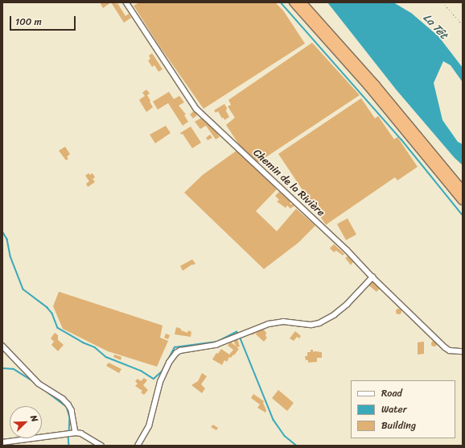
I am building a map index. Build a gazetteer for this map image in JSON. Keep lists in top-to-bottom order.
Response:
{
  "streets": {
    "street": ["Chemin de la Rivière"]
  },
  "water": ["La Têt"],
  "legend": ["Road", "Water", "Building"],
  "scale_bar": "100 m",
  "north": "top right"
}
